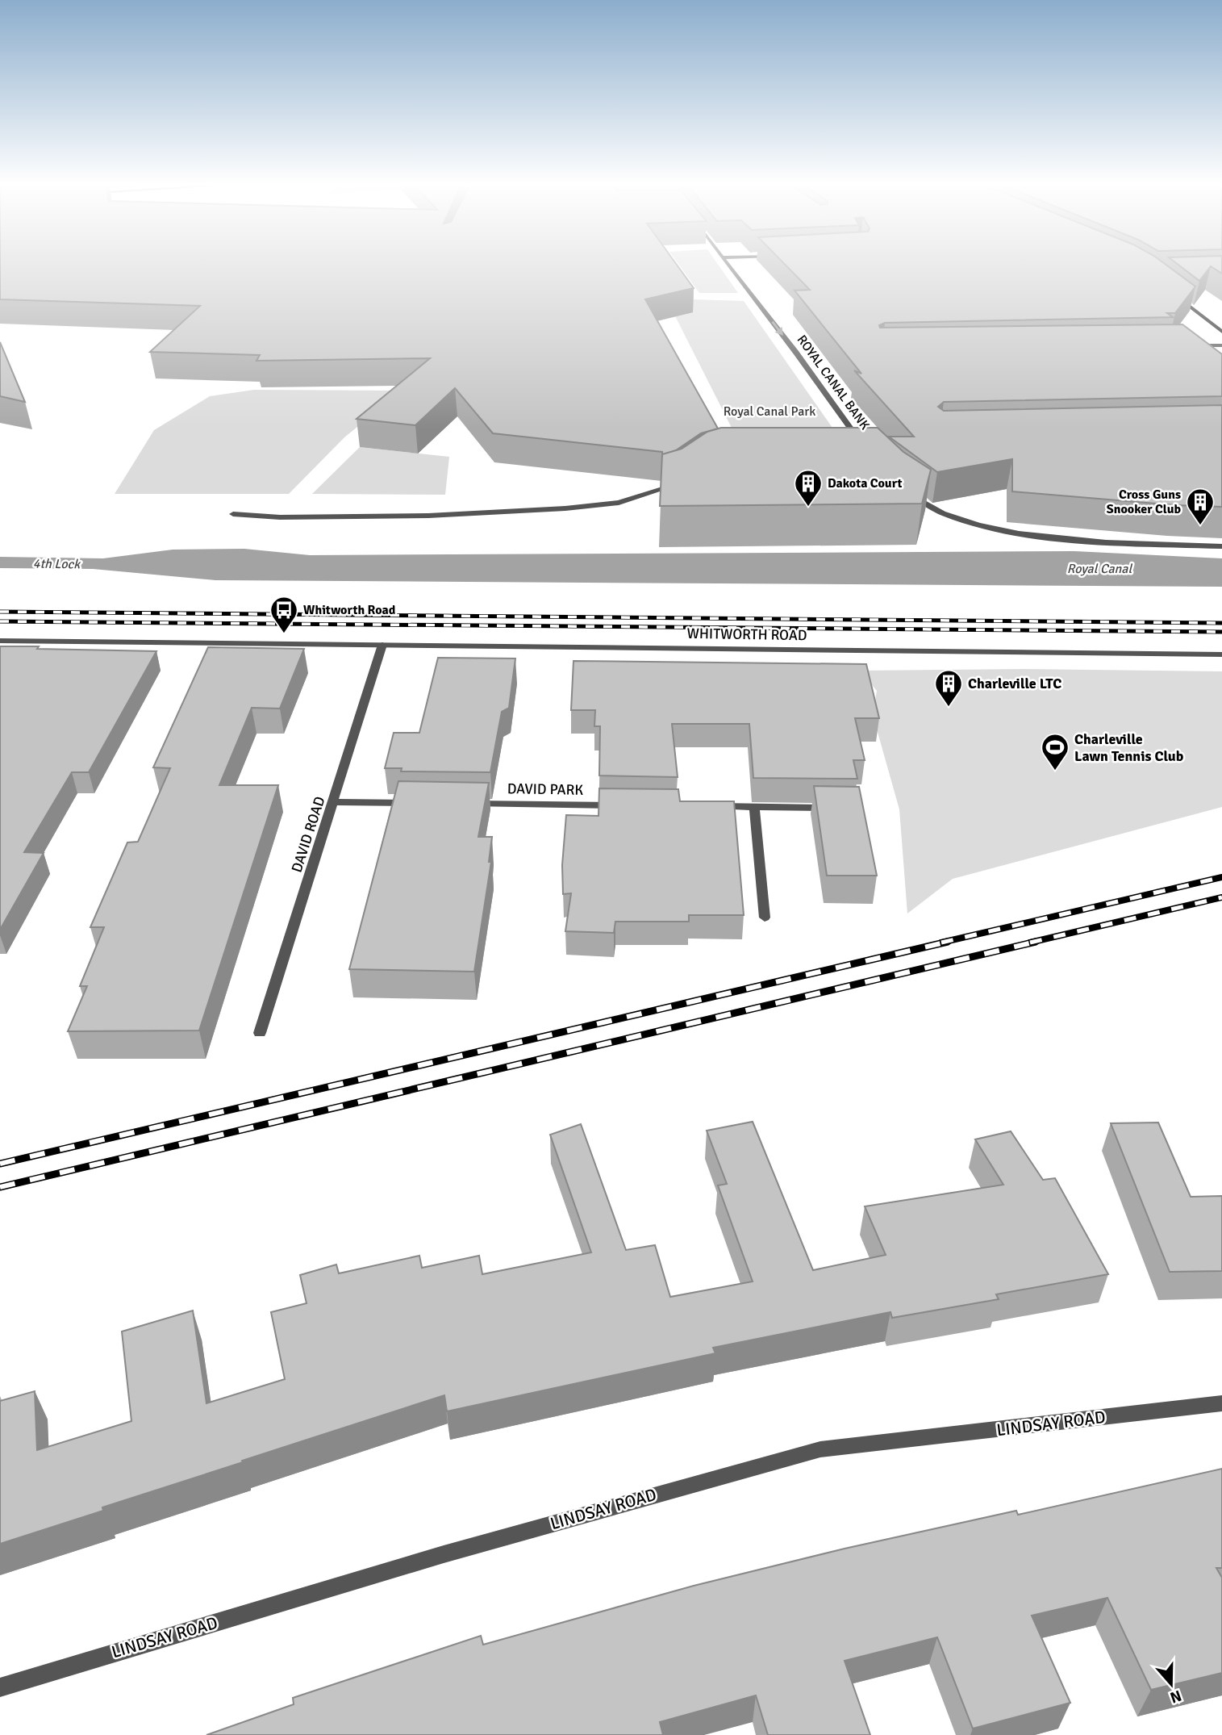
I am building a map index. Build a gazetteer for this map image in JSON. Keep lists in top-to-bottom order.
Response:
{
  "streets": {
    "street": [
      "ROYAL CANAL BANK",
      "WHITWORTH ROAD",
      "DAVID PARK",
      "DAVID ROAD",
      "LINDSAY ROAD"
    ]
  },
  "crossings": [
    ["WHITWORTH ROAD", "DAVID ROAD"]
  ],
  "one_way": ["ROYAL CANAL BANK"],
  "water": ["4th Lock", "Royal Canal"],
  "parks": ["Royal Canal Park"],
  "places": {
    "building": ["Dakota Court", "Cross Guns Snooker Club", "Charleville LTC"],
    "bus stop": ["Whitworth Road"],
    "sports": ["Charleville Lawn Tennis Club"]
  },
  "north": "bottom"
}
